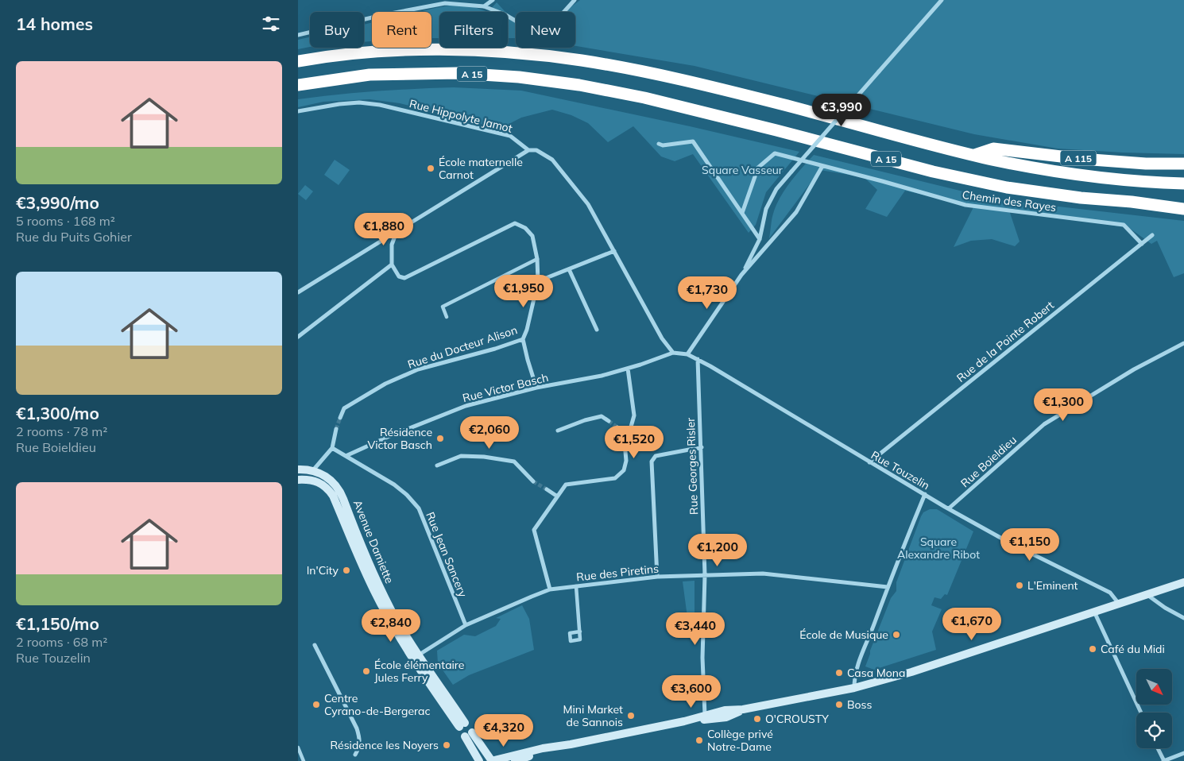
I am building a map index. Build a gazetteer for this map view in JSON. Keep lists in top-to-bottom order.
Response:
{
  "streets": {
    "highway": ["A 15", "A 115"],
    "main road": ["Avenue Damiette"],
    "street": [
      "Rue Hippolyte Jamot",
      "Chemin des Rayes",
      "Rue de la Pointe Robert",
      "Rue du Docteur Alison",
      "Rue Victor Basch",
      "Rue Boieldieu",
      "Rue Georges Risler",
      "Rue Touzelin",
      "Rue Jean Sancery",
      "Rue des Piretins"
    ]
  },
  "crossings": [
    ["A 15", "A 115"],
    ["Rue Hippolyte Jamot", "Rue Victor Basch"],
    ["Rue Hippolyte Jamot", "Rue Touzelin"],
    ["Chemin des Rayes", "Rue de la Pointe Robert"],
    ["Rue de la Pointe Robert", "Rue Touzelin"],
    ["Rue Victor Basch", "Rue Touzelin"],
    ["Rue Victor Basch", "Rue Jean Sancery"],
    ["Rue Boieldieu", "Rue Touzelin"],
    ["Rue Georges Risler", "Rue Touzelin"],
    ["Rue Georges Risler", "Rue des Piretins"],
    ["Avenue Damiette", "Rue des Piretins"],
    ["Rue Jean Sancery", "Rue des Piretins"]
  ],
  "parks": ["Square Vasseur", "Square Alexandre Ribot"],
  "places": [
    "École maternelle Carnot",
    "Résidence Victor Basch",
    "In'City",
    "L'Eminent",
    "École de Musique",
    "Café du Midi",
    "École élémentaire Jules Ferry",
    "Casa Mona",
    "Centre Cyrano-de-Bergerac",
    "Boss",
    "Mini Market de Sannois",
    "O'CROUSTY",
    "Collège privé Notre-Dame",
    "Résidence les Noyers"
  ],
  "north": "bottom right",
  "page": {
    "heading": "14 homes",
    "chip": [
      "Buy",
      "Rent",
      "Filters",
      "New"
    ],
    "list": [
      {
        "name": "€3,990/mo",
        "note": "5 rooms · 168 m² · Rue du Puits Gohier"
      },
      {
        "name": "€1,300/mo",
        "note": "2 rooms · 78 m² · Rue Boieldieu"
      },
      {
        "name": "€1,150/mo",
        "note": "2 rooms · 68 m² · Rue Touzelin"
      }
    ],
    "price": [
      "€3,990",
      "€1,880",
      "€1,950",
      "€1,730",
      "€1,300",
      "€2,060",
      "€1,520",
      "€1,150",
      "€1,200",
      "€1,670",
      "€2,840",
      "€3,440",
      "€3,600",
      "€4,320"
    ]
  }
}
